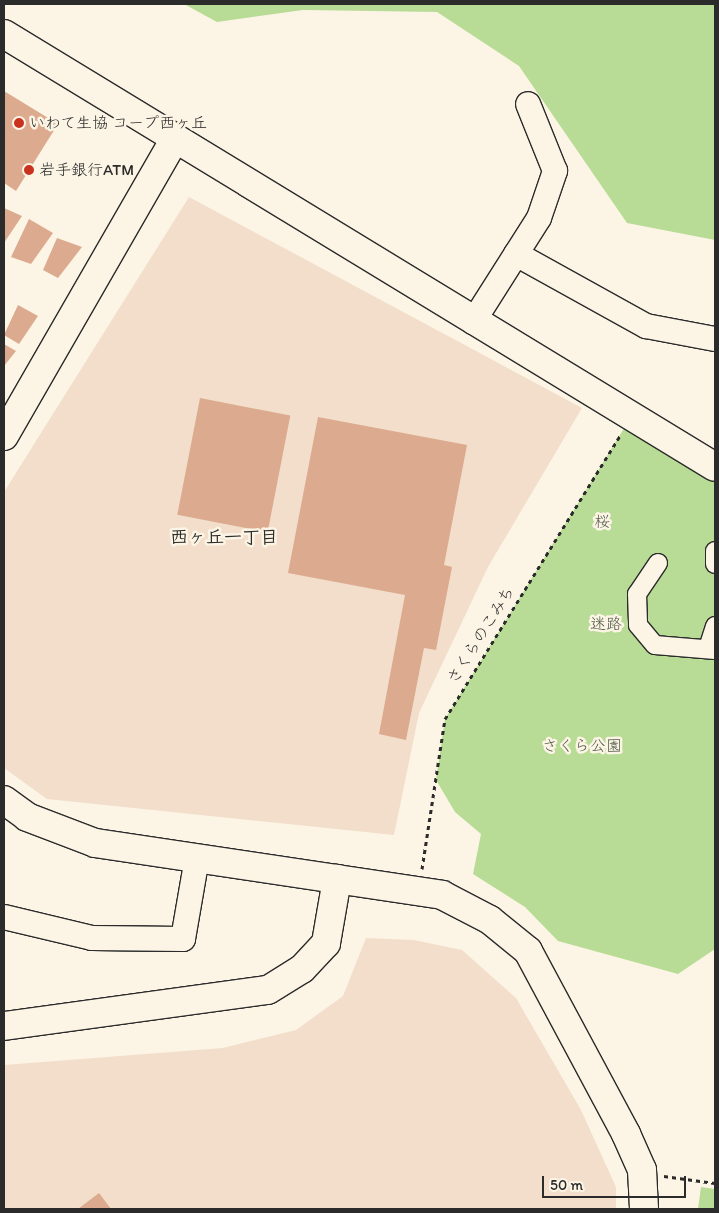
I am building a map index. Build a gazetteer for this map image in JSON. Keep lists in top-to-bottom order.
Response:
{
  "streets": {
    "path": ["さくらのこみち"]
  },
  "districts": ["西ヶ丘一丁目"],
  "parks": ["桜", "迷路", "さくら公園"],
  "places": ["いわて生協 コープ西ヶ丘", "岩手銀行ATM"],
  "scale_bar": "50 m"
}
